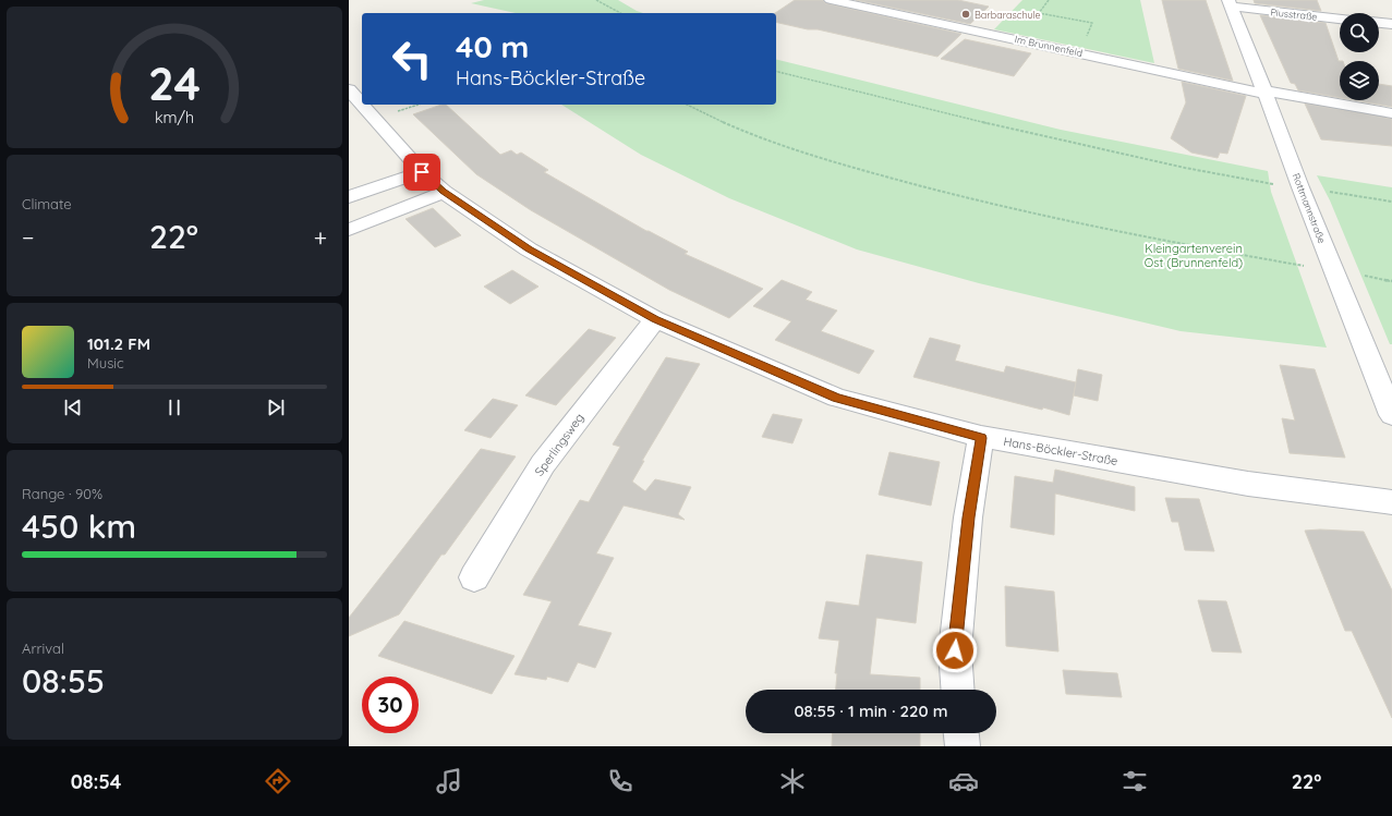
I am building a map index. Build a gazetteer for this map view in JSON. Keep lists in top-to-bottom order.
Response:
{
  "streets": {
    "street": [
      "Piusstraße",
      "Im Brunnenfeld",
      "Rottmannstraße",
      "Sperlingsweg",
      "Hans-Böckler-Straße"
    ]
  },
  "crossings": [
    ["Piusstraße", "Rottmannstraße"],
    ["Im Brunnenfeld", "Rottmannstraße"],
    ["Sperlingsweg", "Hans-Böckler-Straße"]
  ],
  "parks": ["Kleingartenverein Ost (Brunnenfeld)"],
  "places": ["Barbaraschule"],
  "page": {
    "turn": ["40 m", "Hans-Böckler-Straße"],
    "tile": [
      "Climate",
      ["Range · 90%", "450 km"],
      ["Arrival", "08:55"]
    ],
    "heat": ["−", "22°", "+"],
    "song": ["101.2 FM", "Music"],
    "limit": "30",
    "trip": "08:55 · 1 min · 220 m",
    "tabs": ["08:54", "22°"],
    "gauge": ["24", "km/h"]
  }
}
